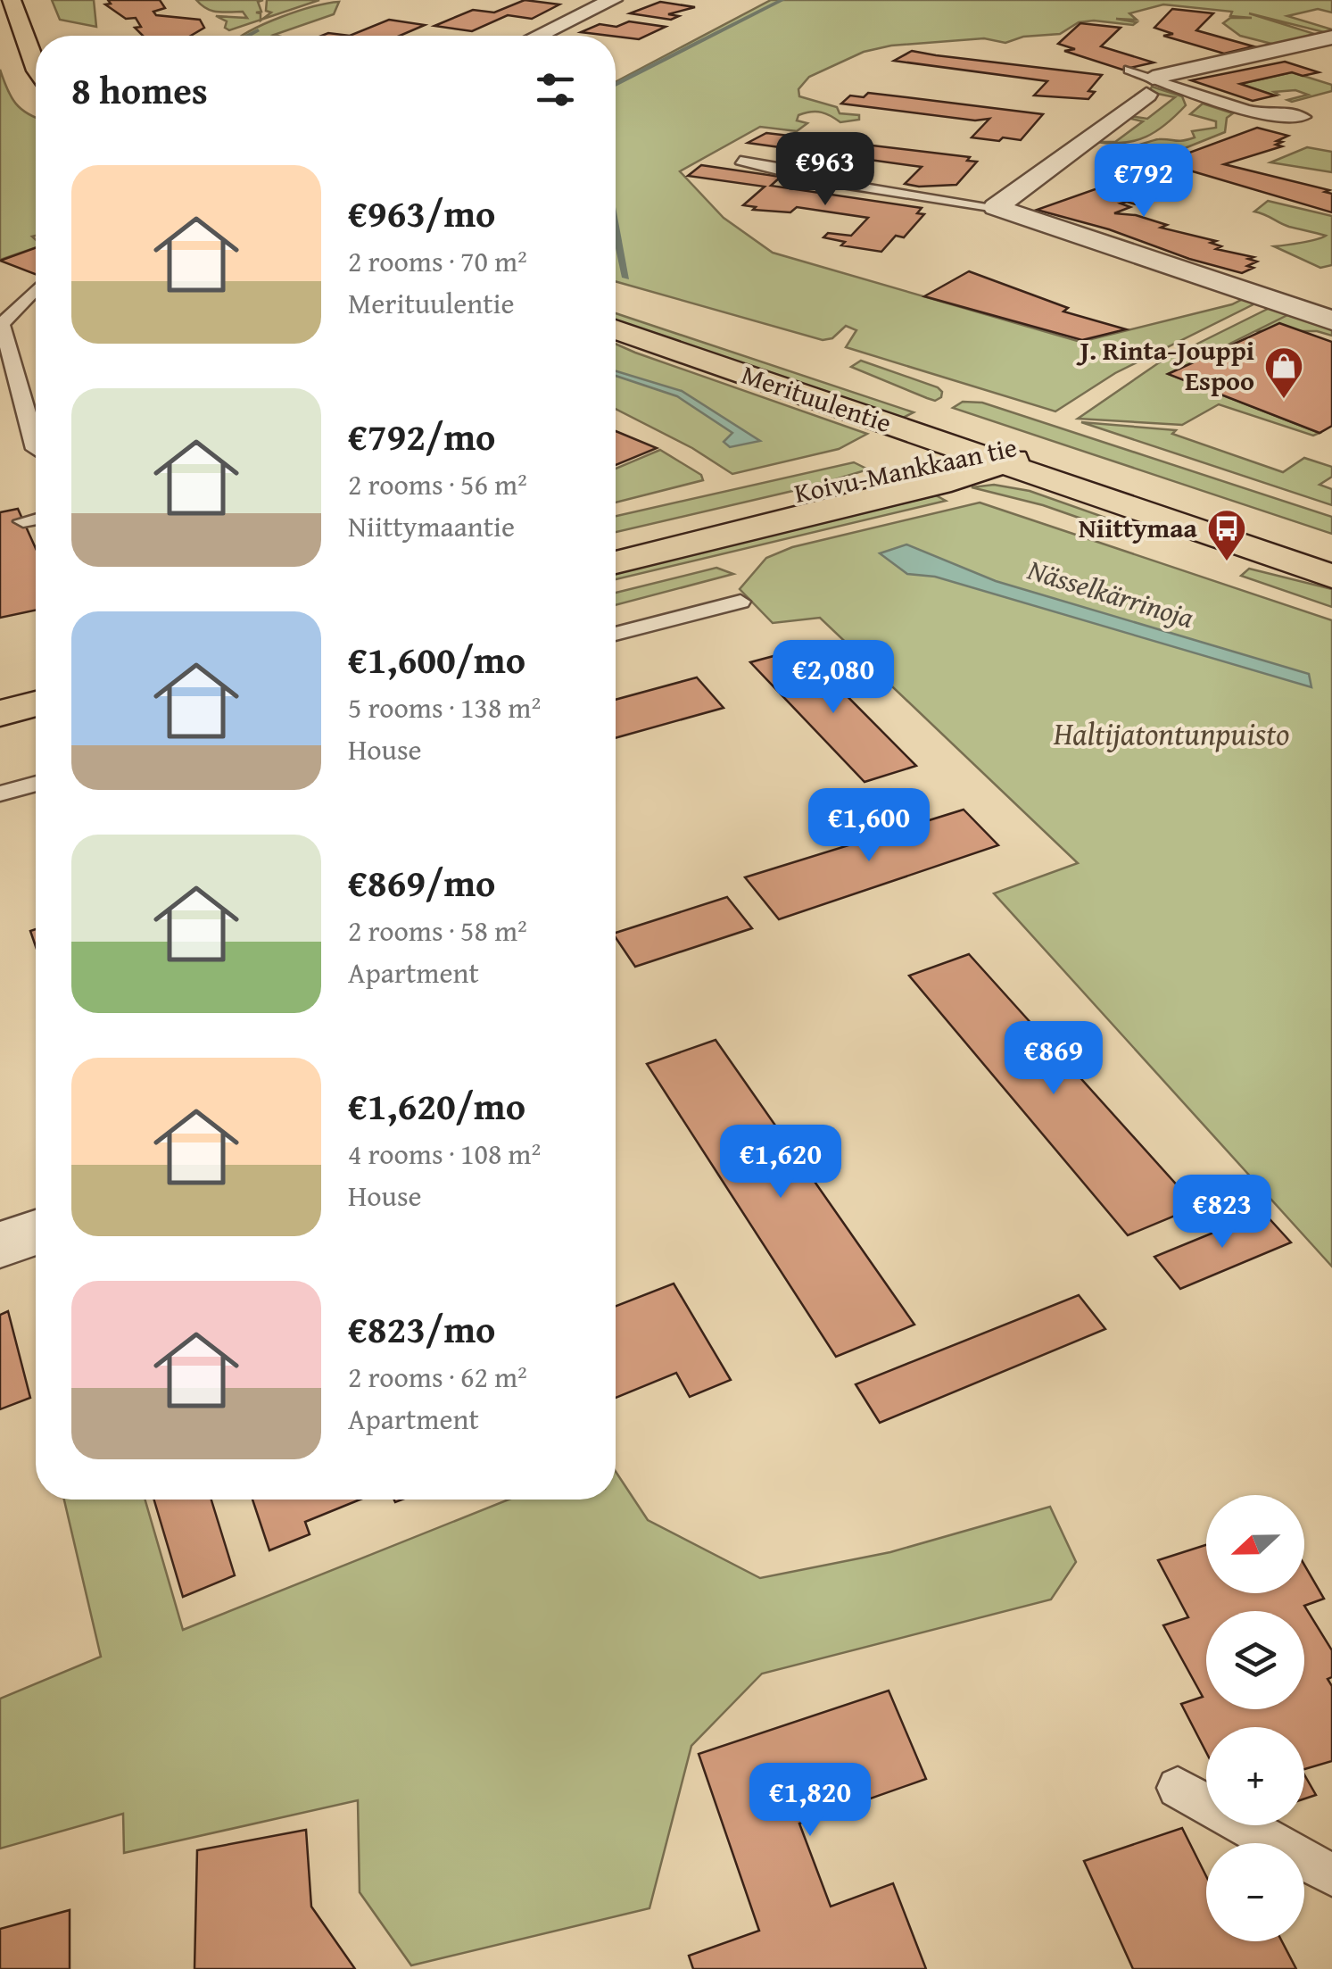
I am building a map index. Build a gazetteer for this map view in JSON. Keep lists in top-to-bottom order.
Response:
{
  "streets": {
    "main road": ["Merituulentie", "Koivu-Mankkaan tie"]
  },
  "crossings": [
    ["Merituulentie", "Koivu-Mankkaan tie"]
  ],
  "water": ["Nässelkärrinoja"],
  "parks": ["Haltijatontunpuisto"],
  "places": {
    "shop": ["J. Rinta-Jouppi Espoo"],
    "bus stop": ["Niittymaa"]
  },
  "north": "left",
  "page": {
    "heading": "8 homes",
    "price": [
      "€963",
      "€792",
      "€2,080",
      "€1,600",
      "€869",
      "€1,620",
      "€823",
      "€1,820"
    ],
    "list": [
      {
        "name": "€963/mo",
        "note": "2 rooms · 70 m² · Merituulentie"
      },
      {
        "name": "€792/mo",
        "note": "2 rooms · 56 m² · Niittymaantie"
      },
      {
        "name": "€1,600/mo",
        "note": "5 rooms · 138 m² · House"
      },
      {
        "name": "€869/mo",
        "note": "2 rooms · 58 m² · Apartment"
      },
      {
        "name": "€1,620/mo",
        "note": "4 rooms · 108 m² · House"
      },
      {
        "name": "€823/mo",
        "note": "2 rooms · 62 m² · Apartment"
      }
    ],
    "map_buttons": ["+", "−"]
  }
}
